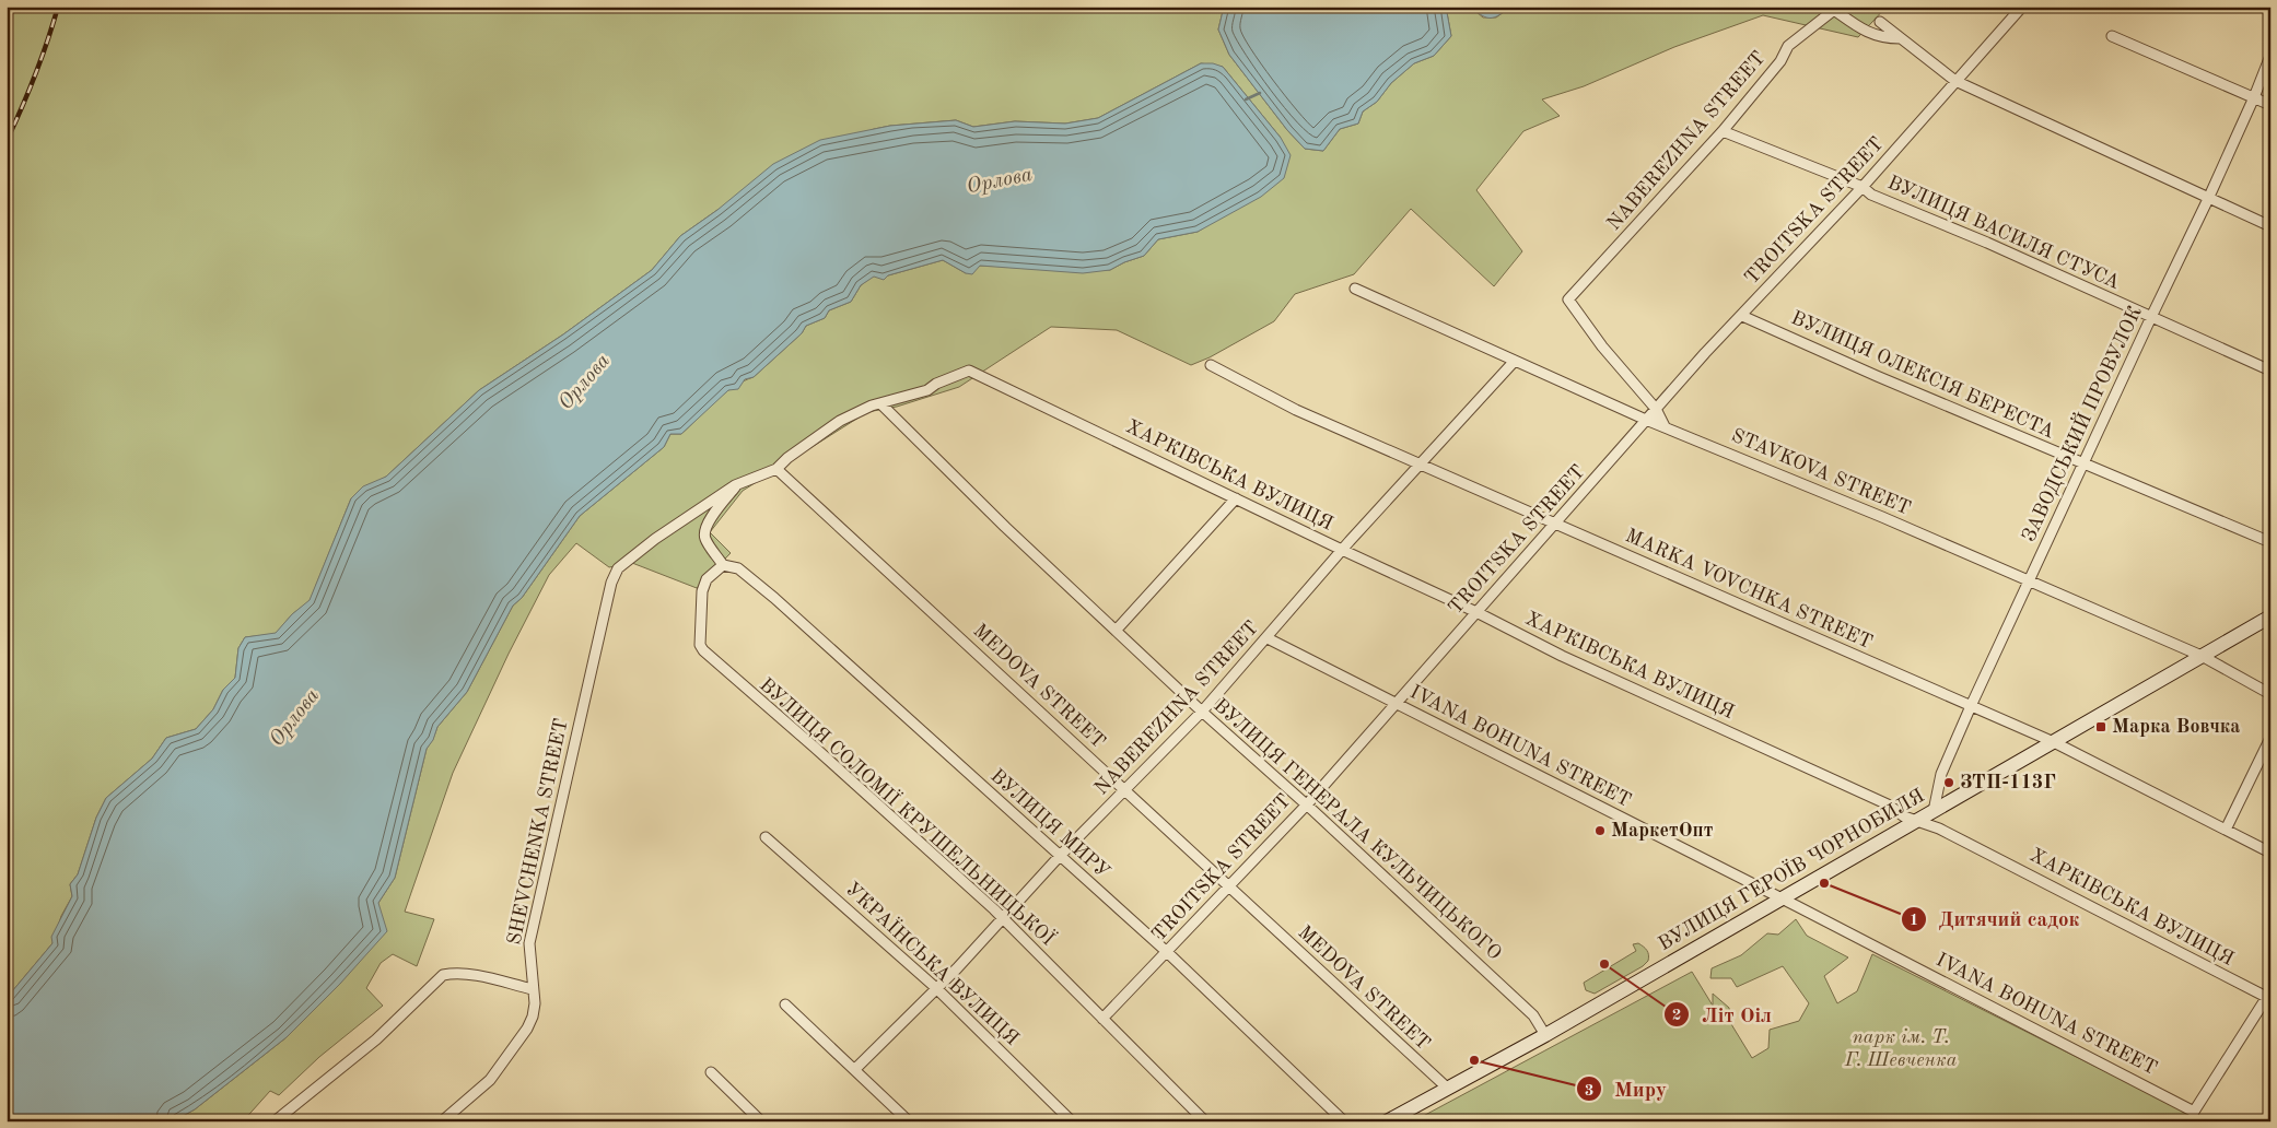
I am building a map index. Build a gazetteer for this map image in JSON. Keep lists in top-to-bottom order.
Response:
{
  "streets": {
    "street": [
      "NABEREZHNA STREET",
      "TROITSKA STREET",
      "ВУЛИЦЯ ВАСИЛЯ СТУСА",
      "ВУЛИЦЯ ОЛЕКСІЯ БЕРЕСТА",
      "ЗАВОДСЬКИЙ ПРОВУЛОК",
      "STAVKOVA STREET",
      "ХАРКІВСЬКА ВУЛИЦЯ",
      "MARKA VOVCHKA STREET",
      "MEDOVA STREET",
      "IVANA BOHUNA STREET",
      "ВУЛИЦЯ СОЛОМІЇ КРУШЕЛЬНИЦЬКОЇ",
      "ВУЛИЦЯ МИРУ",
      "ВУЛИЦЯ ГЕНЕРАЛА КУЛЬЧИЦЬКОГО",
      "SHEVCHENKA STREET",
      "ВУЛИЦЯ ГЕРОЇВ ЧОРНОБИЛЯ",
      "УКРАЇНСЬКА ВУЛИЦЯ"
    ]
  },
  "crossings": [
    ["NABEREZHNA STREET", "TROITSKA STREET"],
    ["NABEREZHNA STREET", "ВУЛИЦЯ ВАСИЛЯ СТУСА"],
    ["NABEREZHNA STREET", "STAVKOVA STREET"],
    ["NABEREZHNA STREET", "ХАРКІВСЬКА ВУЛИЦЯ"],
    ["NABEREZHNA STREET", "MARKA VOVCHKA STREET"],
    ["NABEREZHNA STREET", "MEDOVA STREET"],
    ["NABEREZHNA STREET", "IVANA BOHUNA STREET"],
    ["NABEREZHNA STREET", "ВУЛИЦЯ СОЛОМІЇ КРУШЕЛЬНИЦЬКОЇ"],
    ["NABEREZHNA STREET", "ВУЛИЦЯ МИРУ"],
    ["NABEREZHNA STREET", "ВУЛИЦЯ ГЕНЕРАЛА КУЛЬЧИЦЬКОГО"],
    ["NABEREZHNA STREET", "УКРАЇНСЬКА ВУЛИЦЯ"],
    ["TROITSKA STREET", "ВУЛИЦЯ ВАСИЛЯ СТУСА"],
    ["TROITSKA STREET", "ВУЛИЦЯ ОЛЕКСІЯ БЕРЕСТА"],
    ["TROITSKA STREET", "STAVKOVA STREET"],
    ["TROITSKA STREET", "ХАРКІВСЬКА ВУЛИЦЯ"],
    ["TROITSKA STREET", "MARKA VOVCHKA STREET"],
    ["TROITSKA STREET", "MEDOVA STREET"],
    ["TROITSKA STREET", "IVANA BOHUNA STREET"],
    ["TROITSKA STREET", "ВУЛИЦЯ СОЛОМІЇ КРУШЕЛЬНИЦЬКОЇ"],
    ["TROITSKA STREET", "ВУЛИЦЯ МИРУ"],
    ["TROITSKA STREET", "ВУЛИЦЯ ГЕНЕРАЛА КУЛЬЧИЦЬКОГО"],
    ["ВУЛИЦЯ ВАСИЛЯ СТУСА", "ЗАВОДСЬКИЙ ПРОВУЛОК"],
    ["ВУЛИЦЯ ОЛЕКСІЯ БЕРЕСТА", "ЗАВОДСЬКИЙ ПРОВУЛОК"],
    ["ЗАВОДСЬКИЙ ПРОВУЛОК", "STAVKOVA STREET"],
    ["ЗАВОДСЬКИЙ ПРОВУЛОК", "MARKA VOVCHKA STREET"],
    ["ЗАВОДСЬКИЙ ПРОВУЛОК", "ВУЛИЦЯ ГЕРОЇВ ЧОРНОБИЛЯ"],
    ["STAVKOVA STREET", "ВУЛИЦЯ ГЕРОЇВ ЧОРНОБИЛЯ"],
    ["ХАРКІВСЬКА ВУЛИЦЯ", "IVANA BOHUNA STREET"],
    ["ХАРКІВСЬКА ВУЛИЦЯ", "ВУЛИЦЯ ГЕНЕРАЛА КУЛЬЧИЦЬКОГО"],
    ["ХАРКІВСЬКА ВУЛИЦЯ", "ВУЛИЦЯ ГЕРОЇВ ЧОРНОБИЛЯ"],
    ["MARKA VOVCHKA STREET", "ВУЛИЦЯ ГЕРОЇВ ЧОРНОБИЛЯ"],
    ["MEDOVA STREET", "ВУЛИЦЯ ГЕРОЇВ ЧОРНОБИЛЯ"],
    ["IVANA BOHUNA STREET", "ВУЛИЦЯ ГЕРОЇВ ЧОРНОБИЛЯ"],
    ["ВУЛИЦЯ СОЛОМІЇ КРУШЕЛЬНИЦЬКОЇ", "ВУЛИЦЯ МИРУ"],
    ["ВУЛИЦЯ ГЕНЕРАЛА КУЛЬЧИЦЬКОГО", "ВУЛИЦЯ ГЕРОЇВ ЧОРНОБИЛЯ"]
  ],
  "water": ["Орлова"],
  "parks": ["парк ім. Т. Г. Шевченка"],
  "places": {
    "transit": ["Марка Вовчка"],
    "other": [
      "ЗТП-113Г",
      "МаркетОпт",
      "Дитячий садок",
      "Літ Оіл",
      "Миру"
    ]
  }
}
